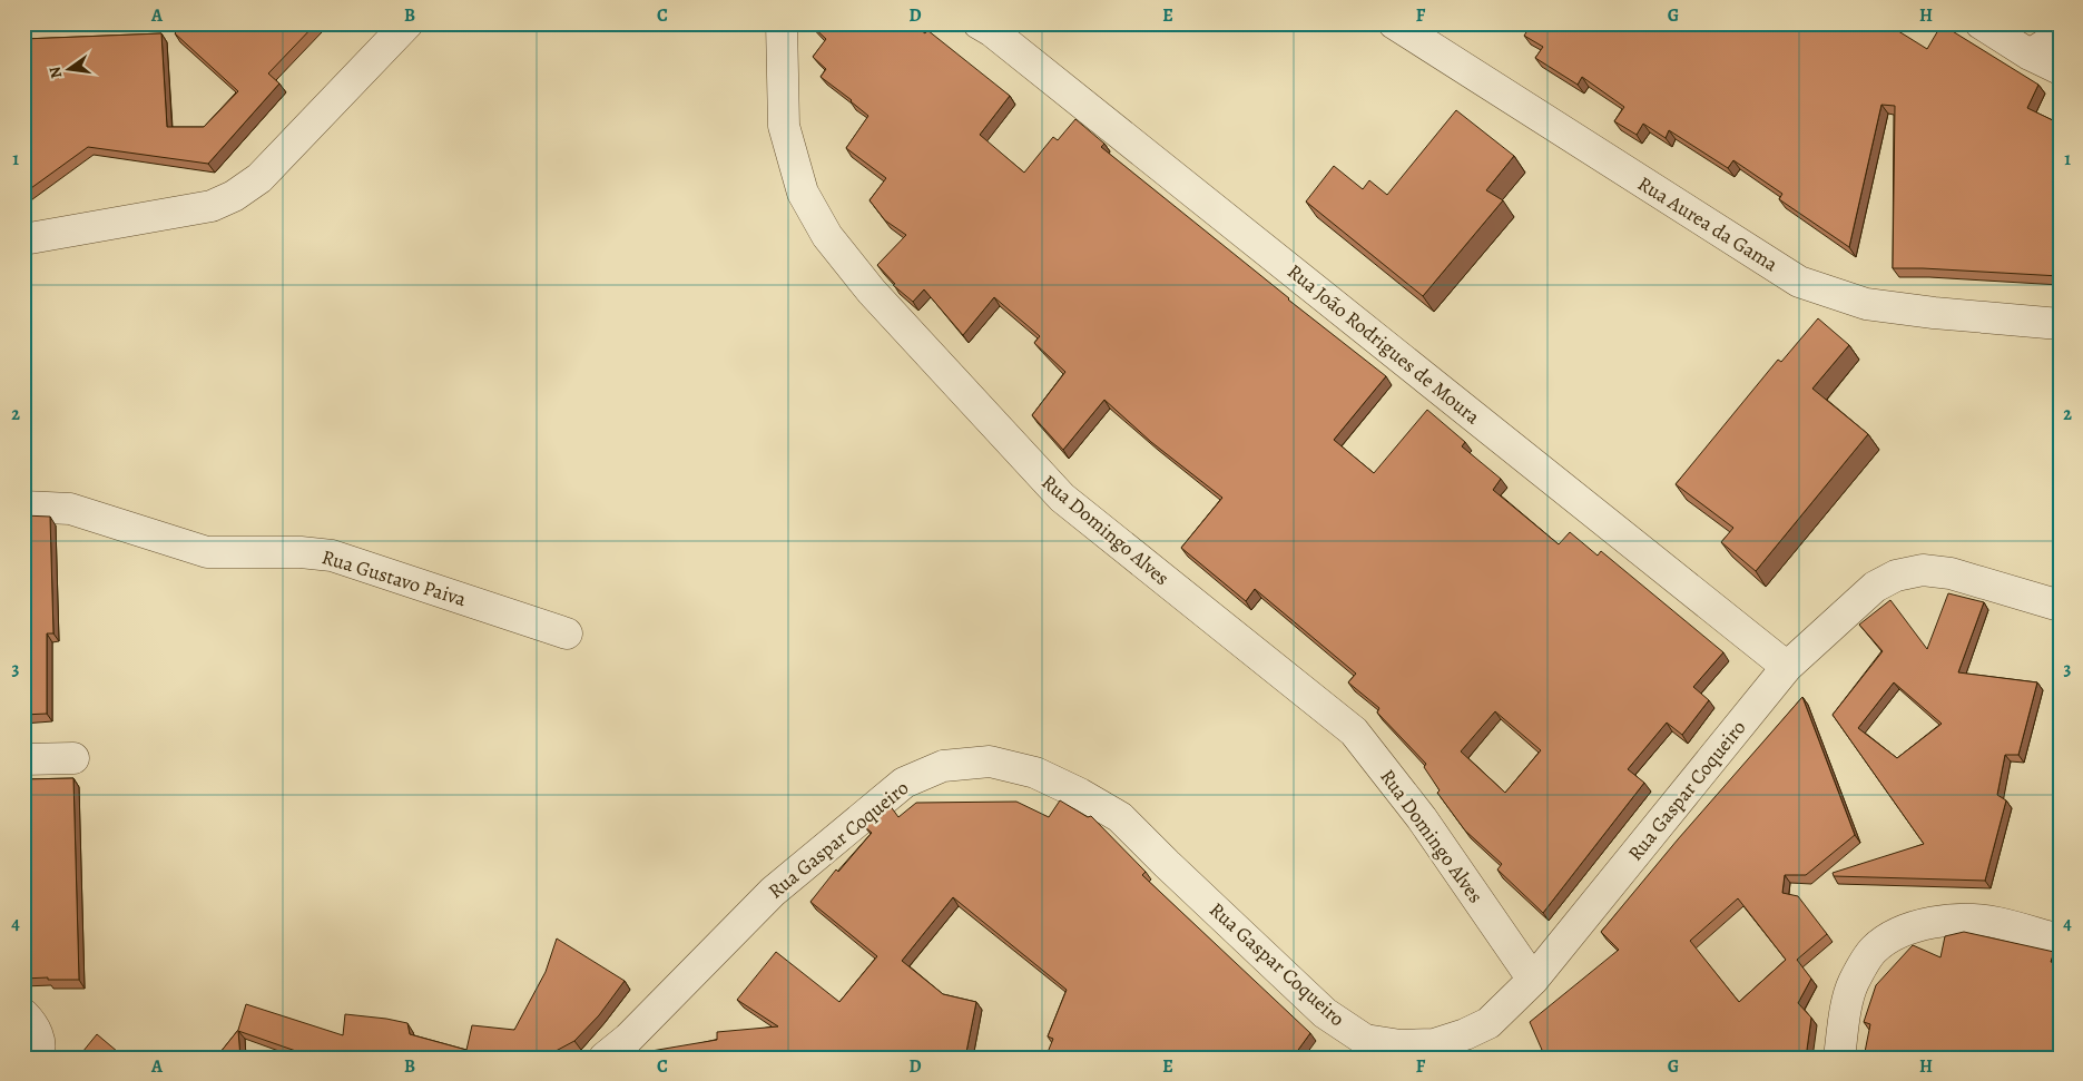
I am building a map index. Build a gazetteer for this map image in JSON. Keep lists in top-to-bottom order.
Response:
{
  "streets": {
    "street": [
      "Rua Aurea da Gama",
      "Rua João Rodrigues de Moura",
      "Rua Domingo Alves",
      "Rua Gustavo Paiva",
      "Rua Gaspar Coqueiro"
    ]
  },
  "crossings": [
    ["Rua João Rodrigues de Moura", "Rua Gaspar Coqueiro"],
    ["Rua Domingo Alves", "Rua Gaspar Coqueiro"]
  ],
  "north": "left",
  "grid": {
    "columns": [
      "A",
      "B",
      "C",
      "D",
      "E",
      "F",
      "G",
      "H"
    ],
    "rows": [
      "1",
      "2",
      "3",
      "4"
    ]
  }
}
